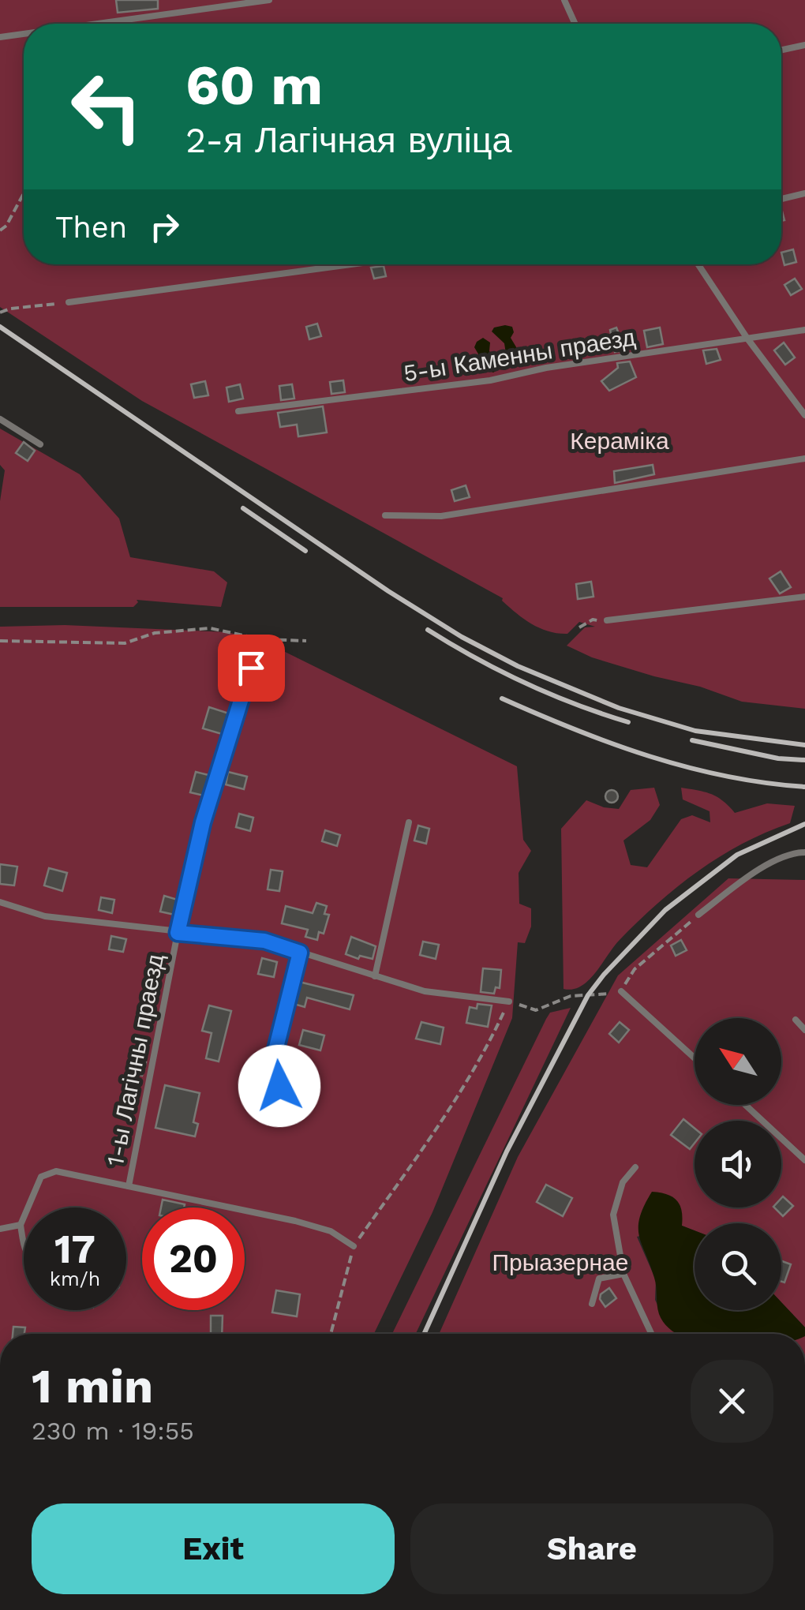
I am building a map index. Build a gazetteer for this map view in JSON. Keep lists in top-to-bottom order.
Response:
{
  "streets": {
    "lane": ["5-ы Каменны праезд", "1-ы Лагічны праезд"]
  },
  "parks": ["Кераміка", "Прыазернае"],
  "north": "top left",
  "page": {
    "turn": ["60 m", "2-я Лагічная вуліца"],
    "then": "Then",
    "speed": "17 km/h",
    "limit": "20",
    "heading": ["1 min", "230 m · 19:55"],
    "buttons": ["Exit", "Share"]
  }
}
